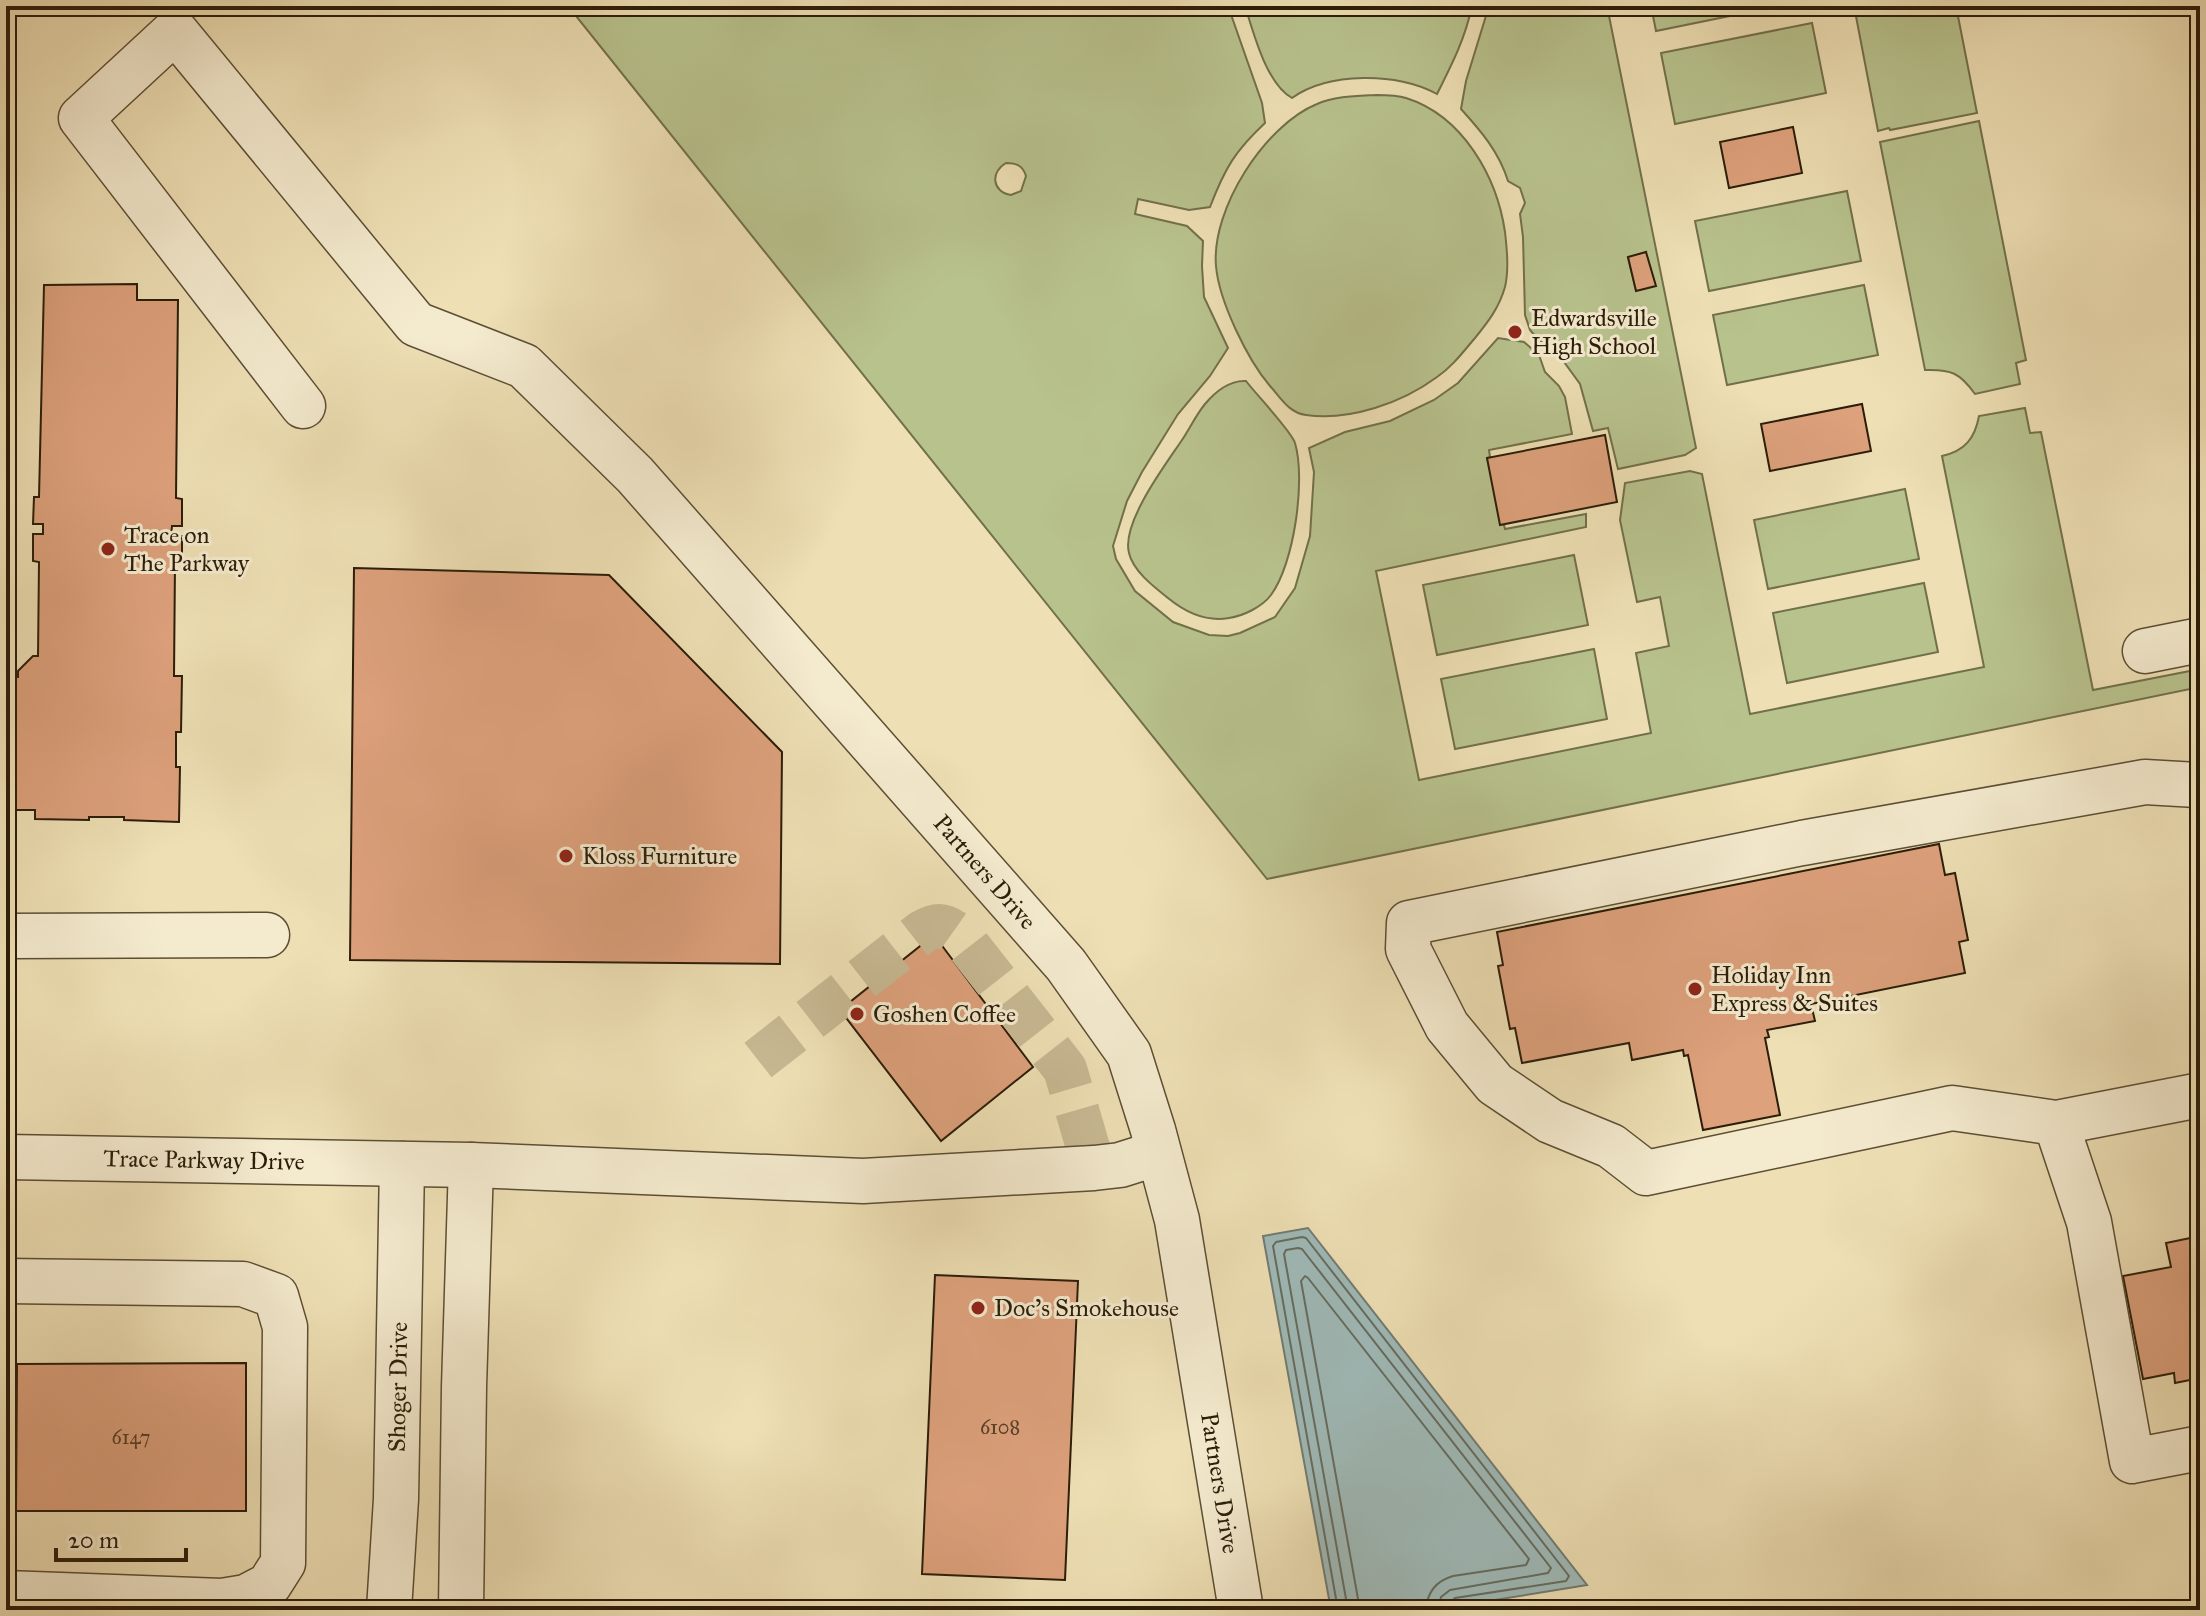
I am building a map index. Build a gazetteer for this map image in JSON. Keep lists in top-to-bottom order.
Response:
{
  "streets": {
    "street": ["Partners Drive", "Trace Parkway Drive", "Shoger Drive"]
  },
  "crossings": [
    ["Partners Drive", "Trace Parkway Drive"],
    ["Trace Parkway Drive", "Shoger Drive"]
  ],
  "places": [
    "Edwardsville High School",
    "Trace on The Parkway",
    "Kloss Furniture",
    "Holiday Inn Express & Suites",
    "Goshen Coffee",
    "Doc's Smokehouse"
  ],
  "house_numbers": ["6108", "6147"],
  "scale_bar": "20 m"
}
